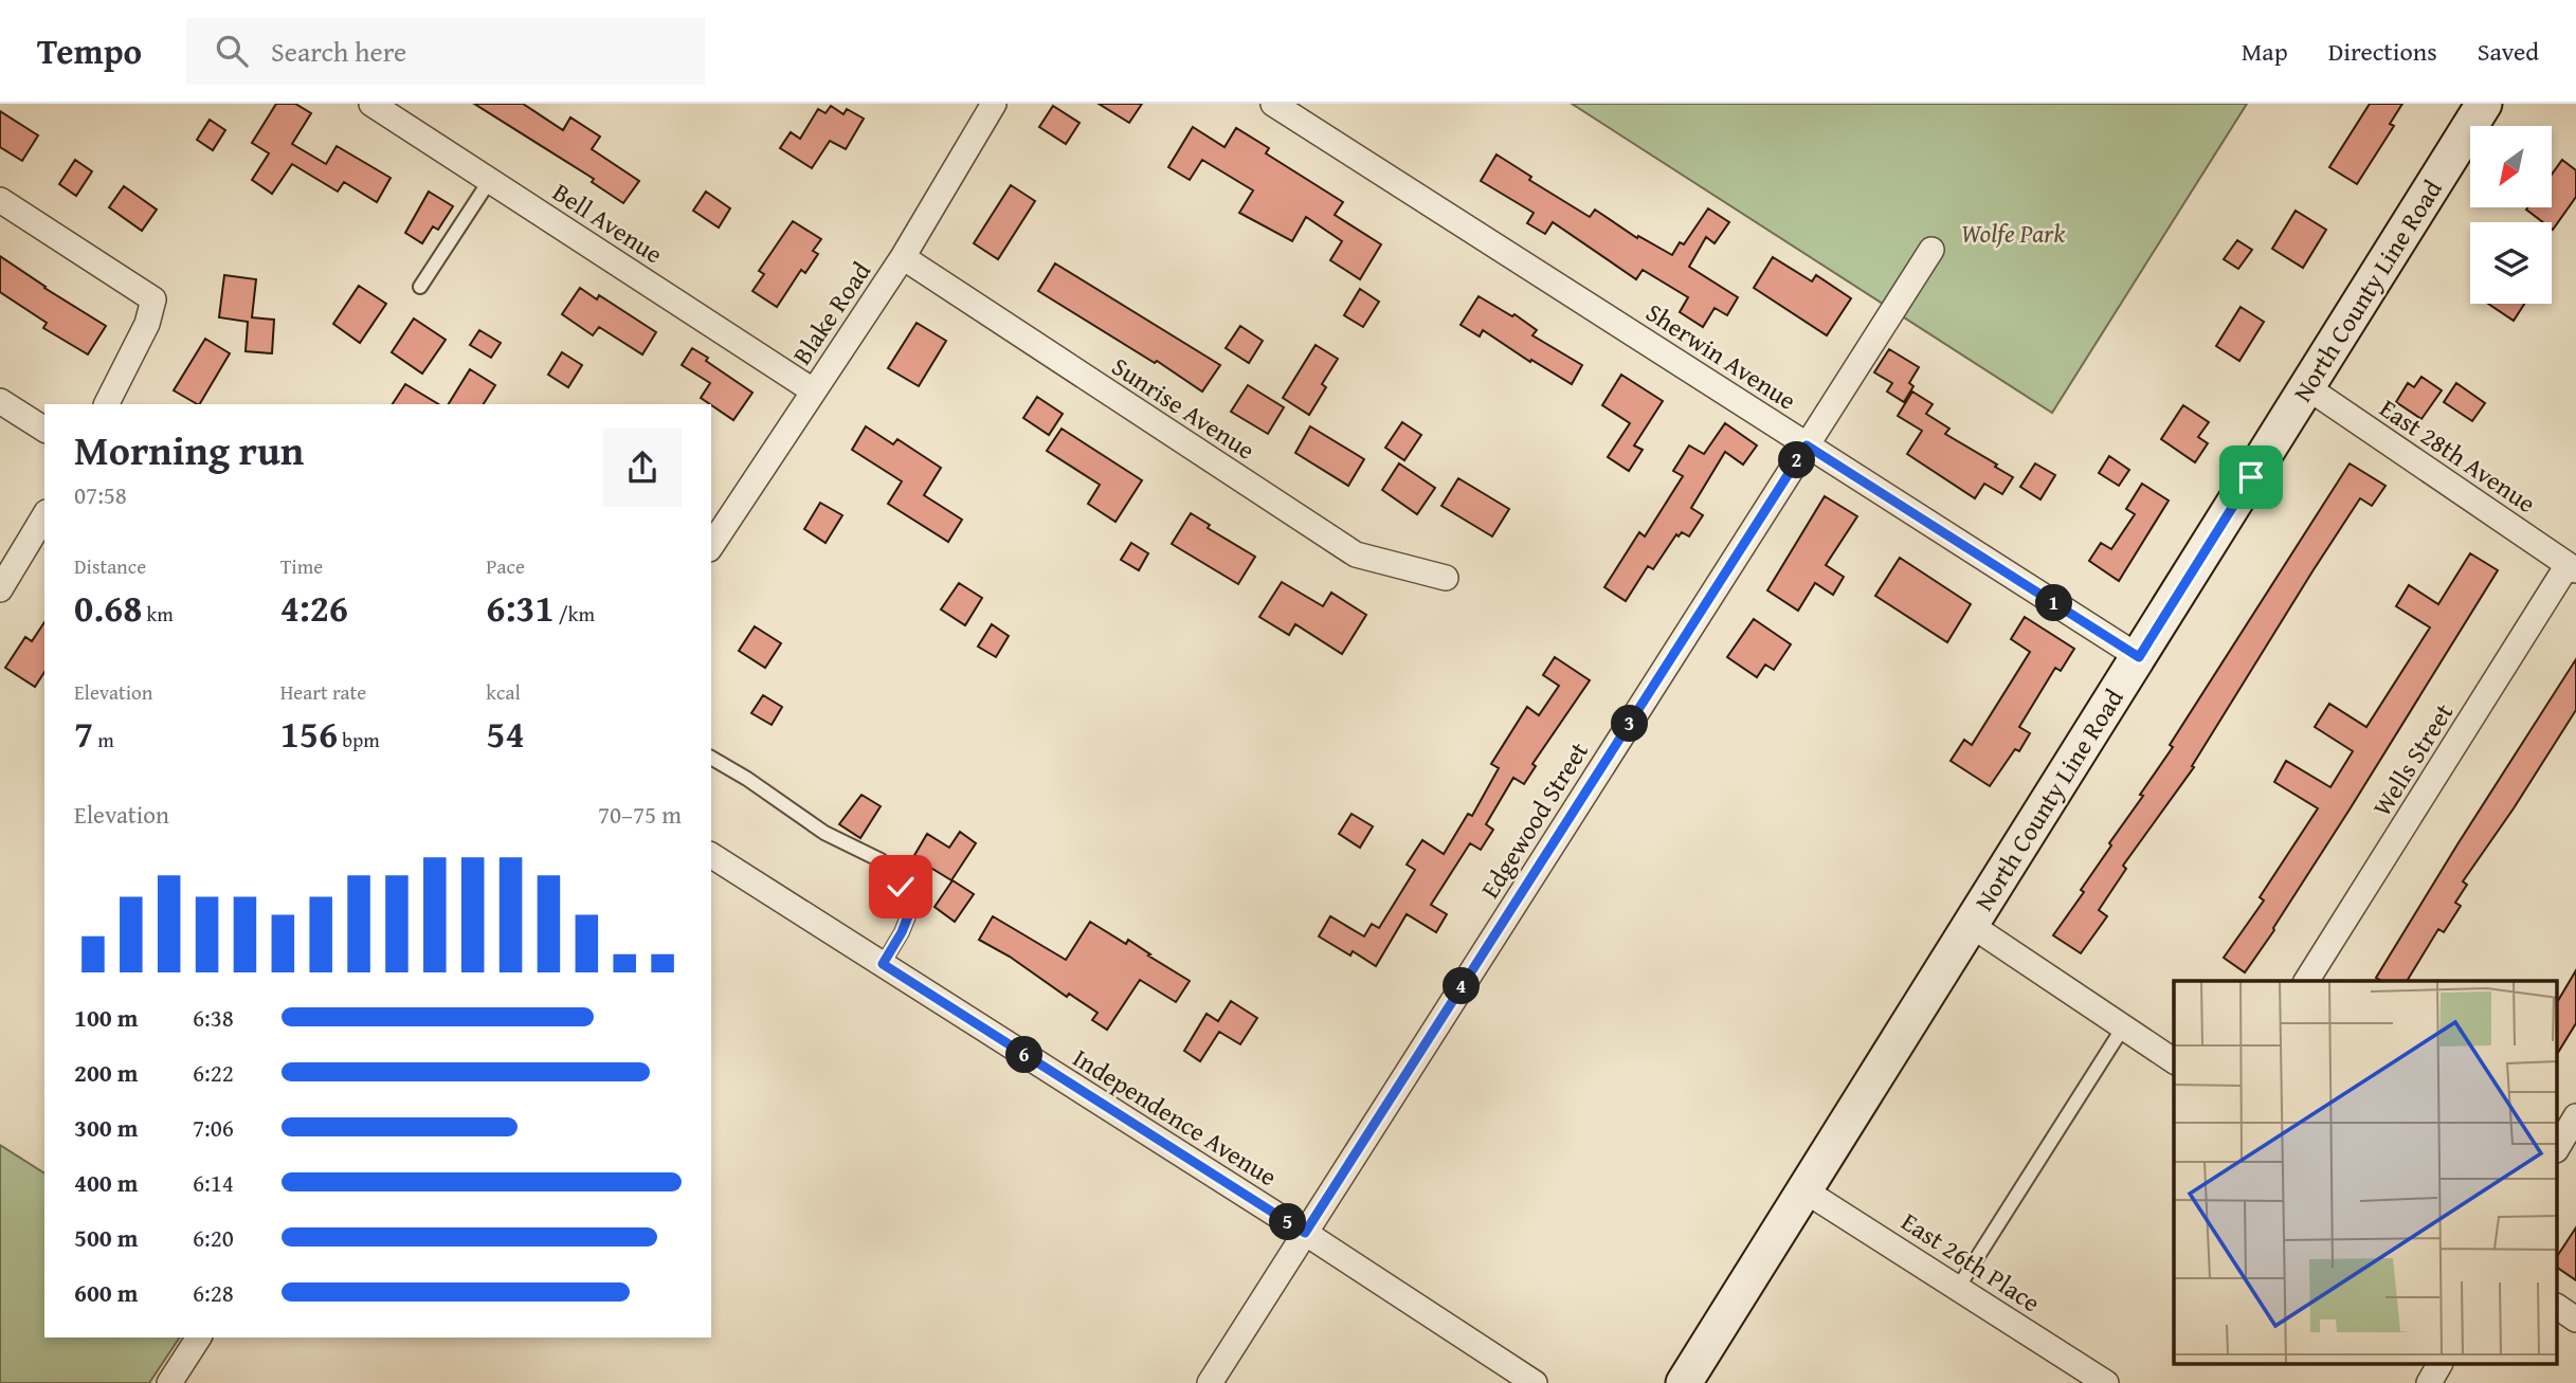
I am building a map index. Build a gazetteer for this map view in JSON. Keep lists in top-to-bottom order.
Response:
{
  "streets": {
    "main road": ["North County Line Road"],
    "street": [
      "Bell Avenue",
      "Blake Road",
      "Sherwin Avenue",
      "Sunrise Avenue",
      "East 28th Avenue",
      "Wells Street",
      "Edgewood Street",
      "Independence Avenue",
      "East 26th Place"
    ]
  },
  "crossings": [
    ["Bell Avenue", "Blake Road"],
    ["North County Line Road", "Sherwin Avenue"],
    ["North County Line Road", "East 28th Avenue"],
    ["North County Line Road", "East 26th Place"],
    ["Blake Road", "Sunrise Avenue"],
    ["Sherwin Avenue", "Edgewood Street"],
    ["East 28th Avenue", "Wells Street"],
    ["Edgewood Street", "Independence Avenue"]
  ],
  "parks": ["Wolfe Park"],
  "north": "bottom left",
  "page": {
    "header": "Tempo",
    "search": "Search here",
    "nav": ["Map", "Directions", "Saved"],
    "heading": ["Morning run", "07:58"],
    "pins": [
      "2",
      "1",
      "3",
      "4",
      "6",
      "5"
    ],
    "stats": [
      ["Distance", "0.68 km"],
      ["Time", "4:26"],
      ["Pace", "6:31 /km"],
      ["Elevation", "7 m"],
      ["Heart rate", "156 bpm"],
      ["kcal", "54"]
    ],
    "chart": ["Elevation", "70–75 m"],
    "list": [
      {
        "name": "100 m",
        "note": "6:38"
      },
      {
        "name": "200 m",
        "note": "6:22"
      },
      {
        "name": "300 m",
        "note": "7:06"
      },
      {
        "name": "400 m",
        "note": "6:14"
      },
      {
        "name": "500 m",
        "note": "6:20"
      },
      {
        "name": "600 m",
        "note": "6:28"
      }
    ]
  }
}
